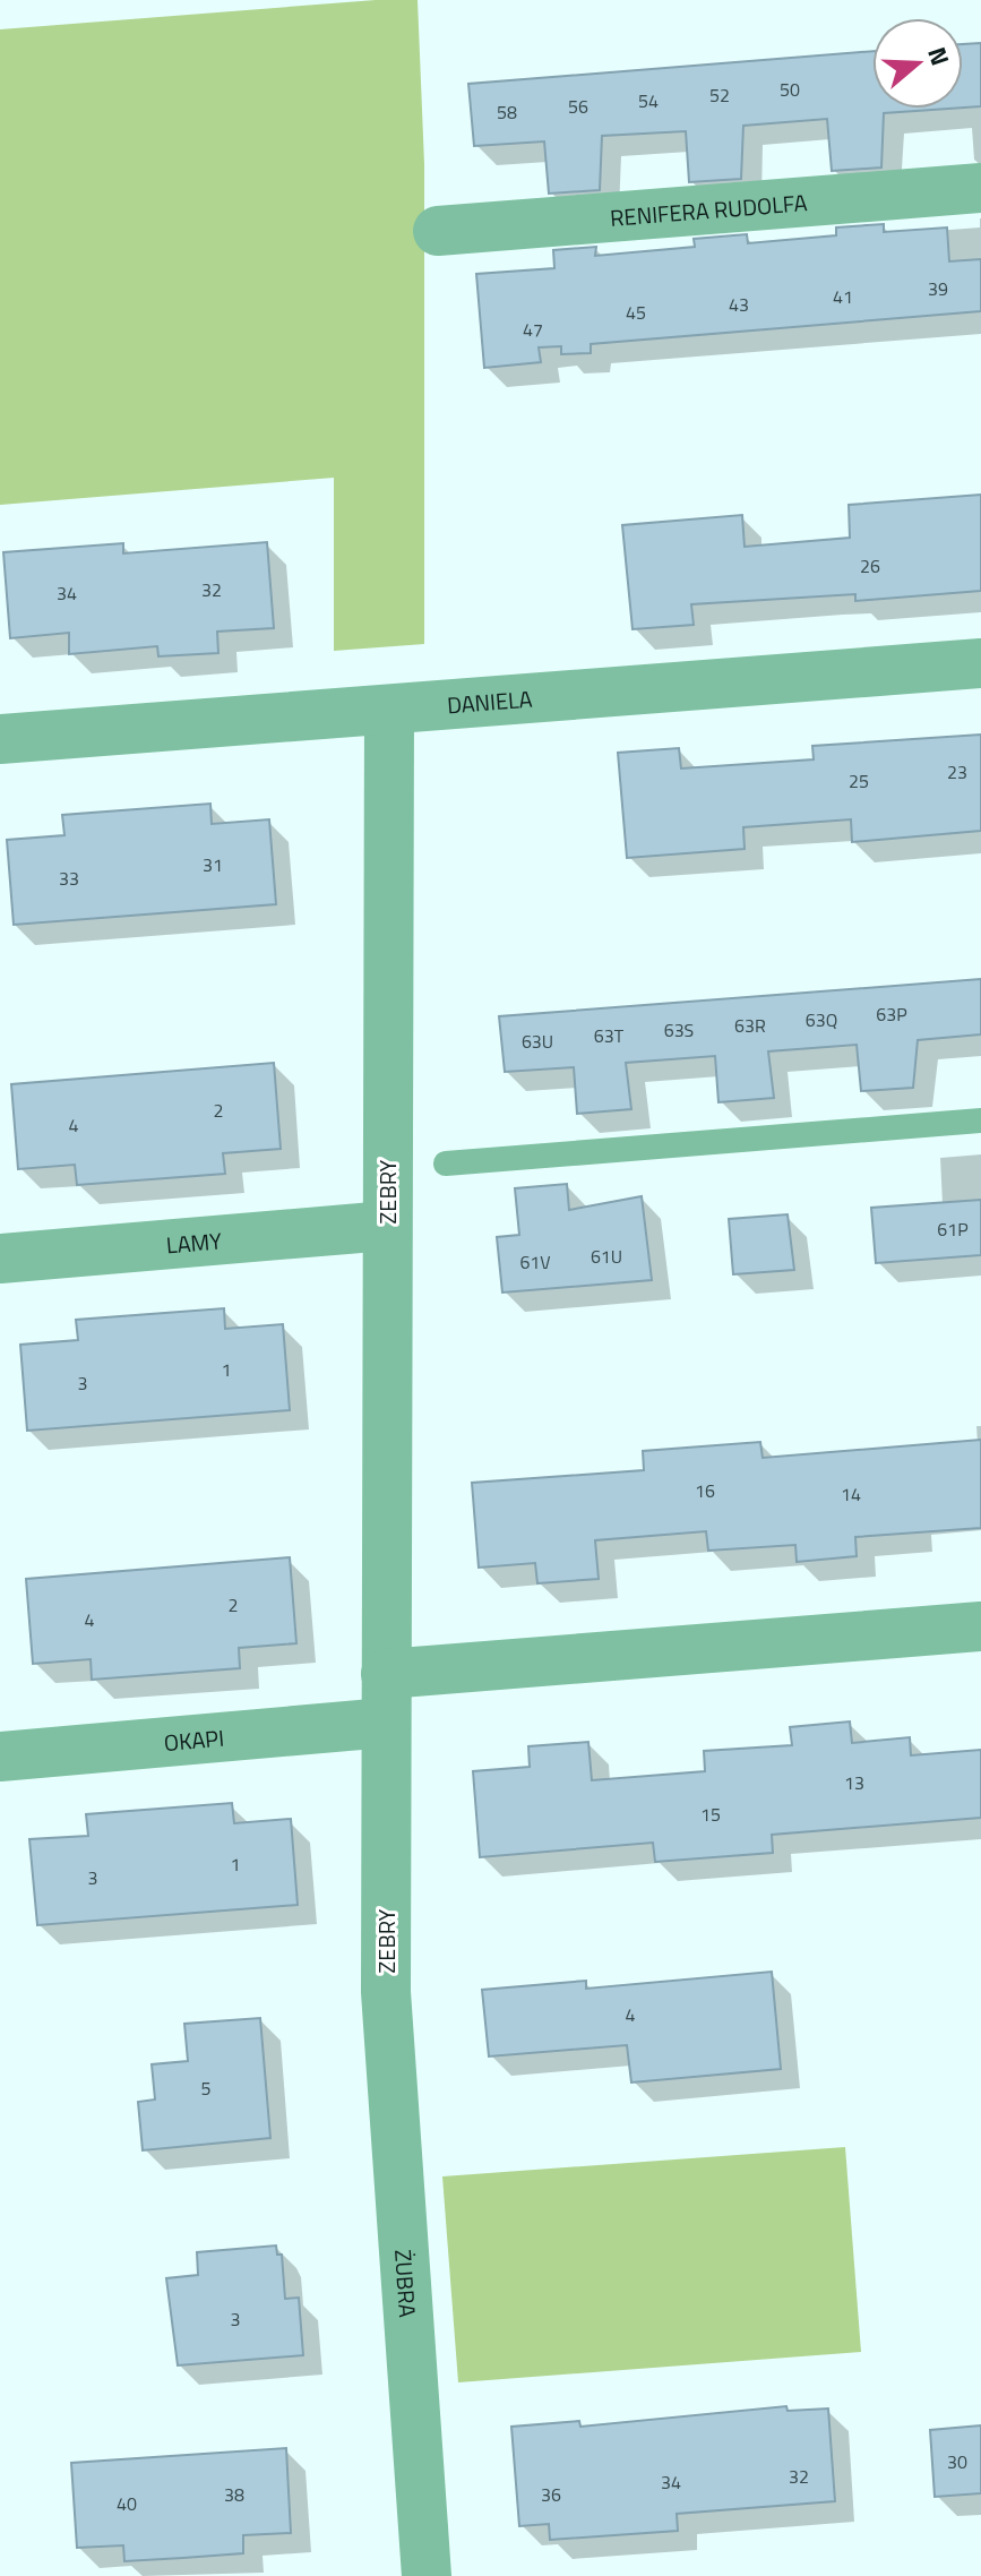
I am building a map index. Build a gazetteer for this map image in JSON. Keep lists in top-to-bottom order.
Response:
{
  "streets": {
    "street": [
      "RENIFERA RUDOLFA",
      "DANIELA",
      "ZEBRY",
      "LAMY",
      "OKAPI",
      "ŻUBRA"
    ]
  },
  "crossings": [
    ["DANIELA", "ZEBRY"],
    ["ZEBRY", "LAMY"],
    ["ZEBRY", "OKAPI"],
    ["ZEBRY", "ŻUBRA"]
  ],
  "house_numbers": [
    "50",
    "52",
    "54",
    "56",
    "58",
    "39",
    "41",
    "43",
    "45",
    "47",
    "26",
    "32",
    "34",
    "23",
    "25",
    "31",
    "33",
    "63P",
    "63Q",
    "63R",
    "63S",
    "63T",
    "63U",
    "2",
    "4",
    "61P",
    "61U",
    "61V",
    "1",
    "3",
    "16",
    "14",
    "2",
    "4",
    "13",
    "15",
    "1",
    "3",
    "4",
    "5",
    "3",
    "30",
    "32",
    "34",
    "38",
    "36",
    "40"
  ],
  "north": "right"
}
